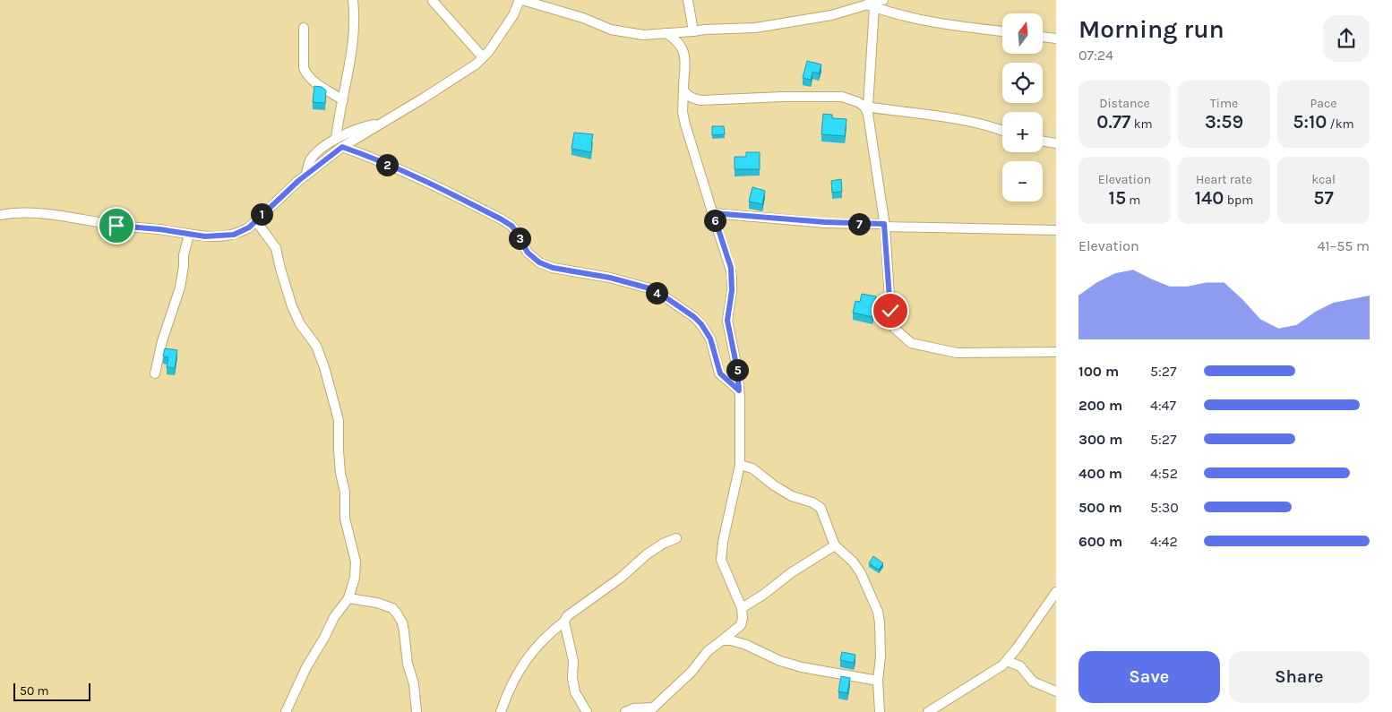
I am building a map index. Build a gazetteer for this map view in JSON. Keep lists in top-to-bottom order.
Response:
{
  "scale_bar": "50 m",
  "north": "top",
  "page": {
    "heading": ["Morning run", "07:24"],
    "map_buttons": ["+", "−"],
    "stats": [
      ["Distance", "0.77 km"],
      ["Time", "3:59"],
      ["Pace", "5:10 /km"],
      ["Elevation", "15 m"],
      ["Heart rate", "140 bpm"],
      ["kcal", "57"]
    ],
    "pins": [
      "2",
      "1",
      "6",
      "7",
      "3",
      "4",
      "5"
    ],
    "chart": ["Elevation", "41–55 m"],
    "list": [
      {
        "name": "100 m",
        "note": "5:27"
      },
      {
        "name": "200 m",
        "note": "4:47"
      },
      {
        "name": "300 m",
        "note": "5:27"
      },
      {
        "name": "400 m",
        "note": "4:52"
      },
      {
        "name": "500 m",
        "note": "5:30"
      },
      {
        "name": "600 m",
        "note": "4:42"
      }
    ],
    "buttons": ["Save", "Share"],
    "scale": "50 m"
  }
}
